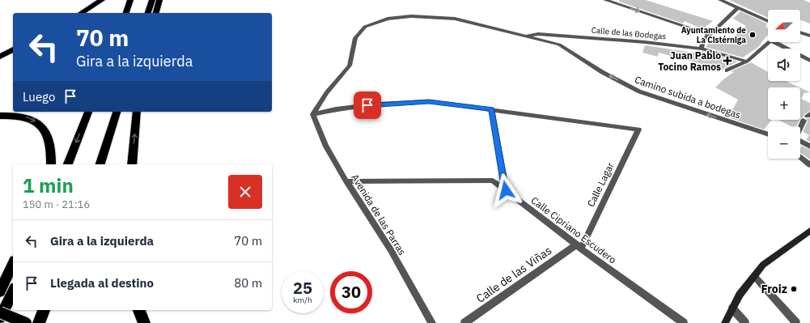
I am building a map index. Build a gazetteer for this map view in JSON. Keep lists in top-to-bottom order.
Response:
{
  "streets": {
    "street": [
      "Calle de las Bodegas",
      "Camino subida a bodegas",
      "Calle Lagar",
      "Avenida de las Parras",
      "Calle Cipriano Escudero",
      "Calle de las Viñas"
    ]
  },
  "crossings": [
    ["Calle de las Bodegas", "Camino subida a bodegas"],
    ["Camino subida a bodegas", "Avenida de las Parras"],
    ["Calle Lagar", "Calle Cipriano Escudero"],
    ["Calle Lagar", "Calle de las Viñas"],
    ["Avenida de las Parras", "Calle Cipriano Escudero"],
    ["Calle Cipriano Escudero", "Calle de las Viñas"]
  ],
  "one_way": ["Camino subida a bodegas"],
  "places": {
    "other": ["Ayuntamiento de La Cistérniga", "Froiz"],
    "health": ["Juan Pablo Tocino Ramos"]
  },
  "north": "left",
  "page": {
    "map_buttons": ["+", "−"],
    "turn": ["70 m", "Gira a la izquierda"],
    "then": "Luego",
    "heading": ["1 min", "150 m · 21:16"],
    "list": [
      {
        "name": "Gira a la izquierda",
        "value": "70 m"
      },
      {
        "name": "Llegada al destino",
        "value": "80 m"
      }
    ],
    "speed": "25 km/h",
    "limit": "30"
  }
}
